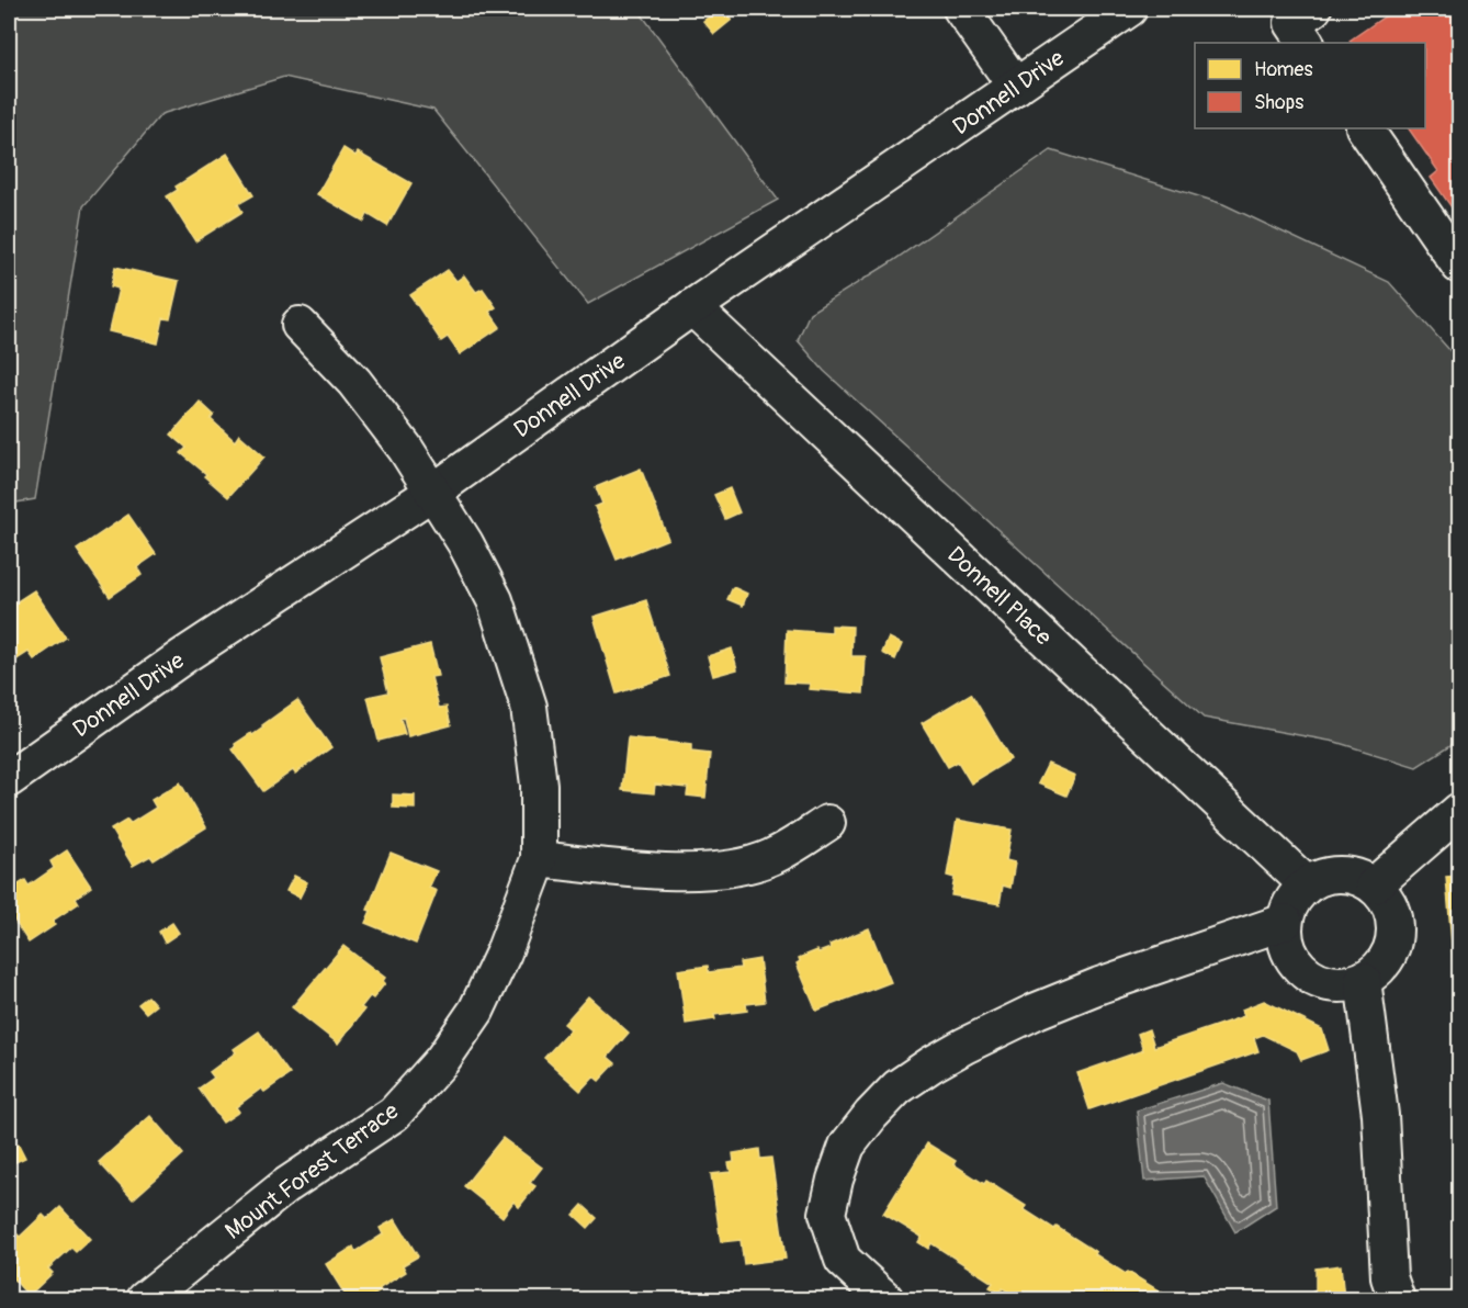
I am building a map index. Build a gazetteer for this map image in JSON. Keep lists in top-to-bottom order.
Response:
{
  "streets": {
    "street": ["Donnell Drive", "Donnell Place", "Mount Forest Terrace"]
  },
  "crossings": [
    ["Donnell Drive", "Donnell Place"],
    ["Donnell Drive", "Mount Forest Terrace"]
  ],
  "legend": ["Homes", "Shops"]
}
